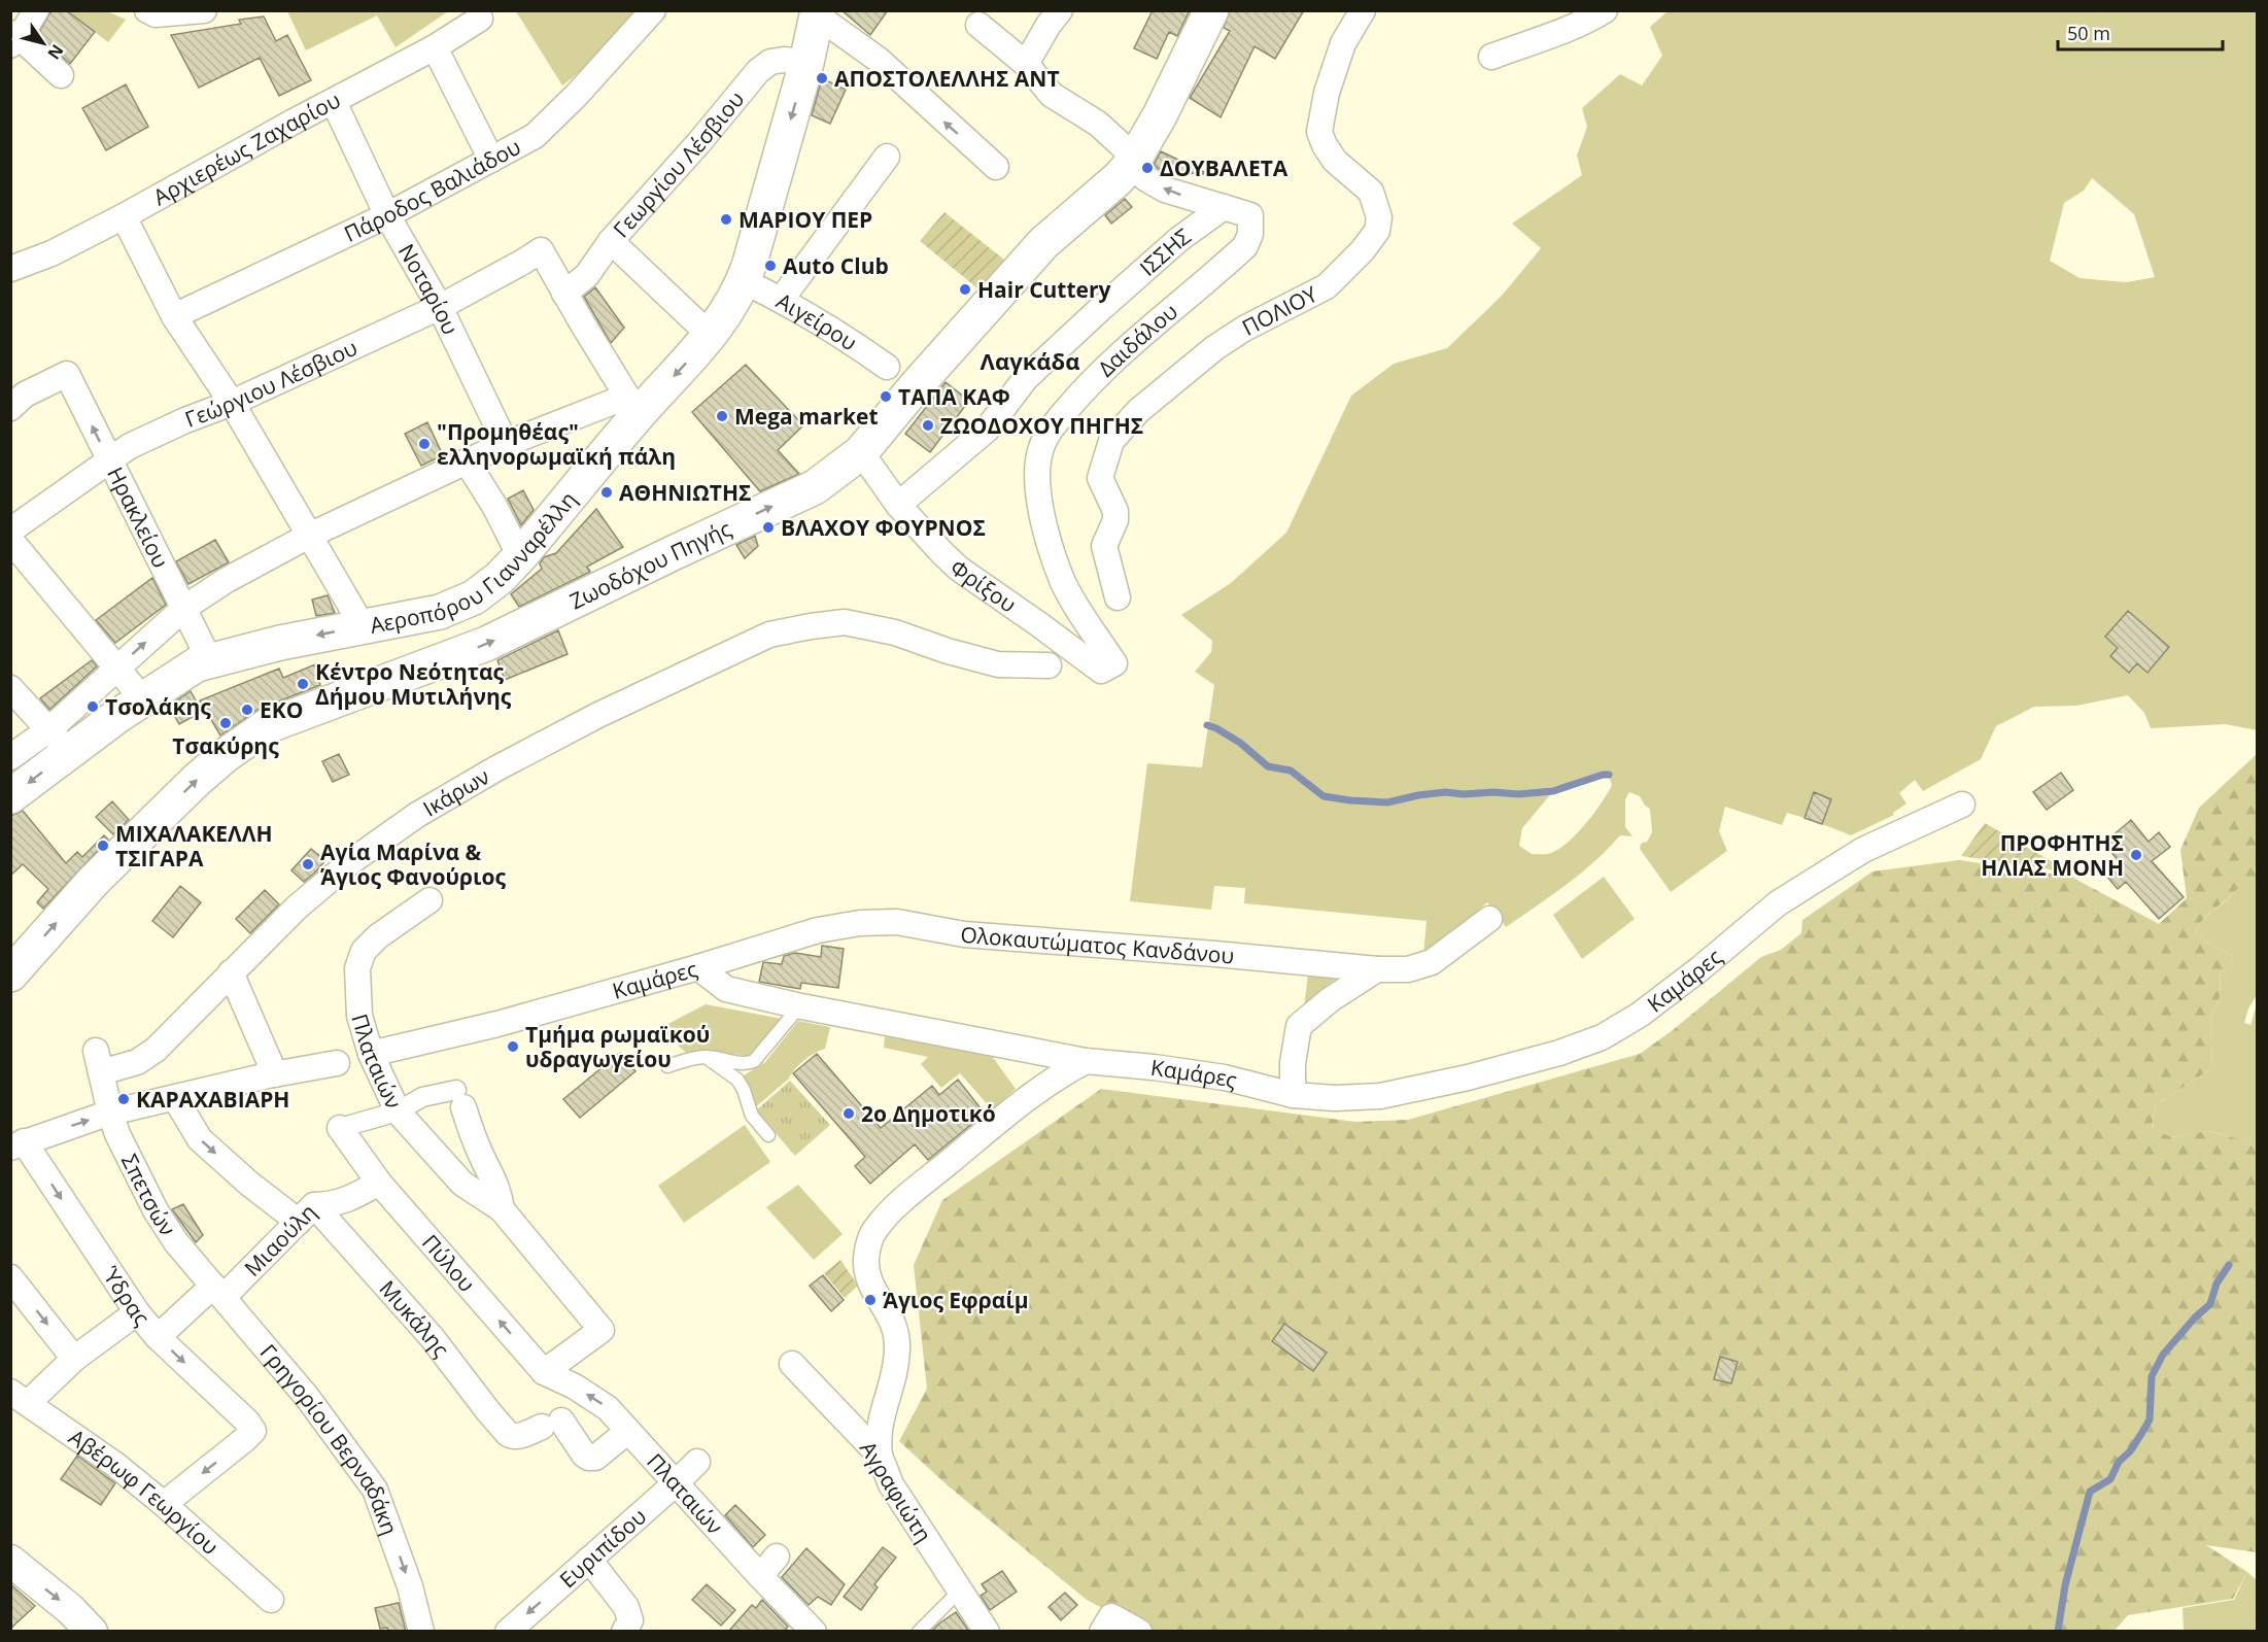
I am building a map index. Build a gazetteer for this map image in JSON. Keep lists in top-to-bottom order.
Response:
{
  "streets": {
    "main road": ["Αεροπόρου Γιανναρέλλη", "Ζωοδόχου Πηγής"],
    "street": [
      "Αρχιερέως Ζαχαρίου",
      "Γεωργίου Λέσβιου",
      "Πάροδος Βαλιάδου",
      "ΙΣΣΗΣ",
      "Νοταρίου",
      "ΠΟΛΙΟΥ",
      "Αιγείρου",
      "Δαιδάλου",
      "Γεώργιου Λέσβιου",
      "Ηρακλείου",
      "Φρίξου",
      "Ικάρων",
      "Ολοκαυτώματος Κανδάνου",
      "Καμάρες",
      "Πλαταιών",
      "Σπετσών",
      "Μιαούλη",
      "Πύλου",
      "Ύδρας",
      "Μυκάλης",
      "Γρηγορίου Βερναδάκη",
      "Αγραφιώτη",
      "Αβέρωφ Γεωργίου",
      "Ευριπίδου"
    ]
  },
  "crossings": [
    ["Αρχιερέως Ζαχαρίου", "Νοταρίου"],
    ["Γεωργίου Λέσβιου", "Γεώργιου Λέσβιου"],
    ["Γεωργίου Λέσβιου", "Αεροπόρου Γιανναρέλλη"],
    ["Πάροδος Βαλιάδου", "Νοταρίου"],
    ["ΙΣΣΗΣ", "Δαιδάλου"],
    ["ΙΣΣΗΣ", "Φρίξου"],
    ["Νοταρίου", "Γεώργιου Λέσβιου"],
    ["Αιγείρου", "Αεροπόρου Γιανναρέλλη"],
    ["Δαιδάλου", "Φρίξου"],
    ["Γεώργιου Λέσβιου", "Ηρακλείου"],
    ["Ηρακλείου", "Αεροπόρου Γιανναρέλλη"],
    ["Ζωοδόχου Πηγής", "Φρίξου"],
    ["Ικάρων", "Σπετσών"],
    ["Ολοκαυτώματος Κανδάνου", "Καμάρες"],
    ["Καμάρες", "Πλαταιών"],
    ["Πλαταιών", "Πύλου"],
    ["Πλαταιών", "Μυκάλης"],
    ["Πλαταιών", "Ευριπίδου"],
    ["Σπετσών", "Μιαούλη"],
    ["Σπετσών", "Γρηγορίου Βερναδάκη"],
    ["Μιαούλη", "Πύλου"],
    ["Μιαούλη", "Ύδρας"],
    ["Μιαούλη", "Μυκάλης"],
    ["Μιαούλη", "Γρηγορίου Βερναδάκη"],
    ["Ύδρας", "Αβέρωφ Γεωργίου"]
  ],
  "one_way": [
    "Αεροπόρου Γιανναρέλλη",
    "Ζωοδόχου Πηγής",
    "Πύλου",
    "Γρηγορίου Βερναδάκη",
    "Ευριπίδου"
  ],
  "districts": ["Λαγκάδα"],
  "places": [
    "ΑΠΟΣΤΟΛΕΛΛΗΣ ΑΝΤ",
    "ΔΟΥΒΑΛΕΤΑ",
    "ΜΑΡΙΟΥ ΠΕΡ",
    "Auto Club",
    "Hair Cuttery",
    "ΤΑΠΑ ΚΑΦ",
    "Mega market",
    "ΖΩΟΔΟΧΟΥ ΠΗΓΗΣ",
    "\"Προμηθέας\" ελληνορωμαϊκή πάλη",
    "ΑΘΗΝΙΩΤΗΣ",
    "ΒΛΑΧΟΥ ΦΟΥΡΝΟΣ",
    "Κέντρο Νεότητας Δήμου Μυτιλήνης",
    "Τσολάκης",
    "EKO",
    "Τσακύρης",
    "ΜΙΧΑΛΑΚΕΛΛΗ ΤΣΙΓΑΡΑ",
    "ΠΡΟΦΗΤΗΣ ΗΛΙΑΣ MONH",
    "Αγία Μαρίνα & Άγιος Φανούριος",
    "Τμήμα ρωμαϊκού υδραγωγείου",
    "ΚΑΡΑΧΑΒΙΑΡΗ",
    "2ο Δημοτικό",
    "Άγιος Εφραίμ"
  ],
  "scale_bar": "50 m",
  "north": "bottom right"
}
